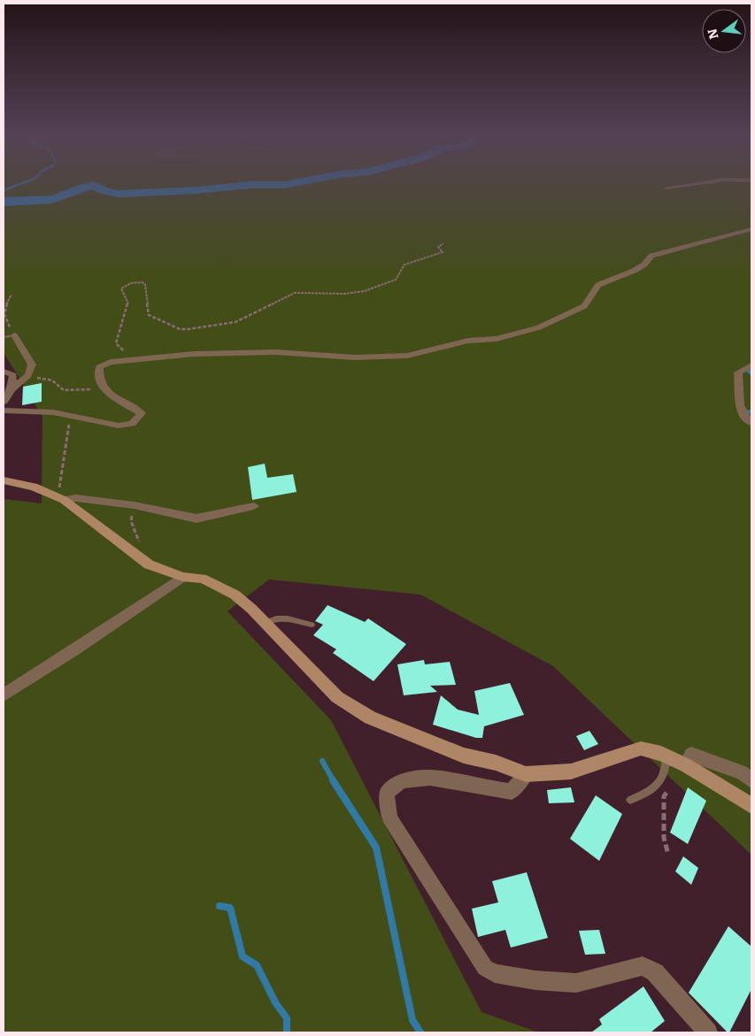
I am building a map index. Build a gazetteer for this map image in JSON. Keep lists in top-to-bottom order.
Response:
{
  "north": "left"
}
